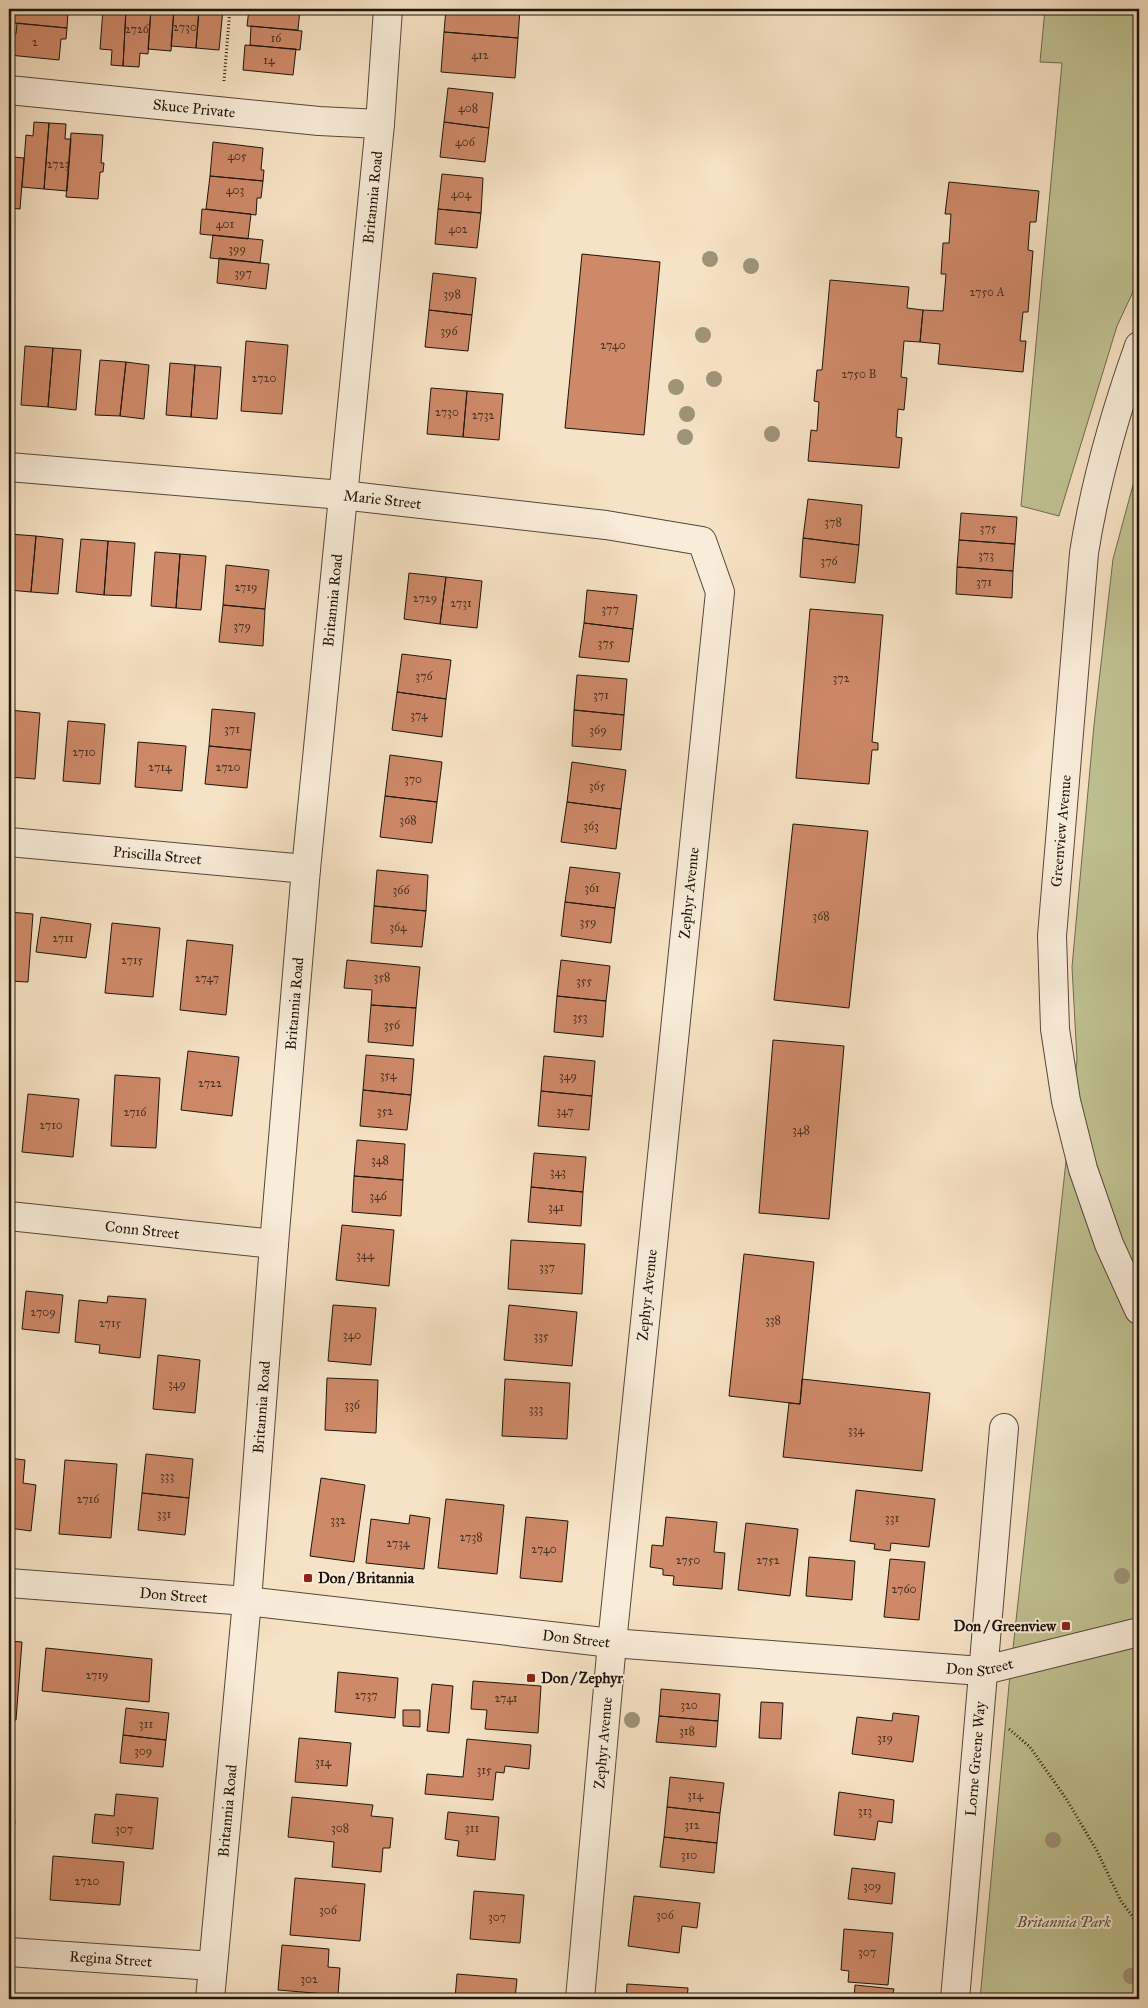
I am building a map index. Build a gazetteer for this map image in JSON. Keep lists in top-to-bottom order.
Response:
{
  "streets": {
    "street": [
      "Skuce Private",
      "Britannia Road",
      "Marie Street",
      "Greenview Avenue",
      "Priscilla Street",
      "Zephyr Avenue",
      "Conn Street",
      "Don Street",
      "Lorne Greene Way",
      "Regina Street"
    ]
  },
  "crossings": [
    ["Skuce Private", "Britannia Road"],
    ["Britannia Road", "Marie Street"],
    ["Britannia Road", "Priscilla Street"],
    ["Britannia Road", "Conn Street"],
    ["Britannia Road", "Don Street"],
    ["Britannia Road", "Regina Street"],
    ["Marie Street", "Zephyr Avenue"],
    ["Zephyr Avenue", "Don Street"],
    ["Don Street", "Lorne Greene Way"]
  ],
  "parks": ["Britannia Park"],
  "places": {
    "transit": ["Don / Britannia", "Don / Greenview", "Don / Zephyr"]
  },
  "house_numbers": [
    "2730",
    "2726",
    "16",
    "2",
    "412",
    "14",
    "408",
    "406",
    "405",
    "2723",
    "403",
    "404",
    "401",
    "402",
    "399",
    "397",
    "2750 A",
    "398",
    "396",
    "2740",
    "2750 B",
    "2720",
    "2730",
    "2732",
    "378",
    "375",
    "373",
    "376",
    "371",
    "2719",
    "2729",
    "2731",
    "377",
    "379",
    "375",
    "376",
    "372",
    "371",
    "374",
    "371",
    "369",
    "2710",
    "2714",
    "2720",
    "370",
    "365",
    "368",
    "363",
    "361",
    "366",
    "368",
    "359",
    "364",
    "2711",
    "2715",
    "358",
    "2747",
    "355",
    "353",
    "356",
    "354",
    "349",
    "2722",
    "352",
    "347",
    "2716",
    "2710",
    "348",
    "348",
    "343",
    "346",
    "341",
    "344",
    "337",
    "2709",
    "338",
    "2715",
    "340",
    "335",
    "349",
    "336",
    "333",
    "334",
    "333",
    "2716",
    "331",
    "331",
    "332",
    "2738",
    "2734",
    "2740",
    "2750",
    "2752",
    "2760",
    "2719",
    "2737",
    "2741",
    "320",
    "311",
    "318",
    "319",
    "309",
    "314",
    "315",
    "314",
    "313",
    "312",
    "308",
    "311",
    "307",
    "310",
    "2720",
    "309",
    "306",
    "306",
    "307",
    "307",
    "302"
  ]
}
